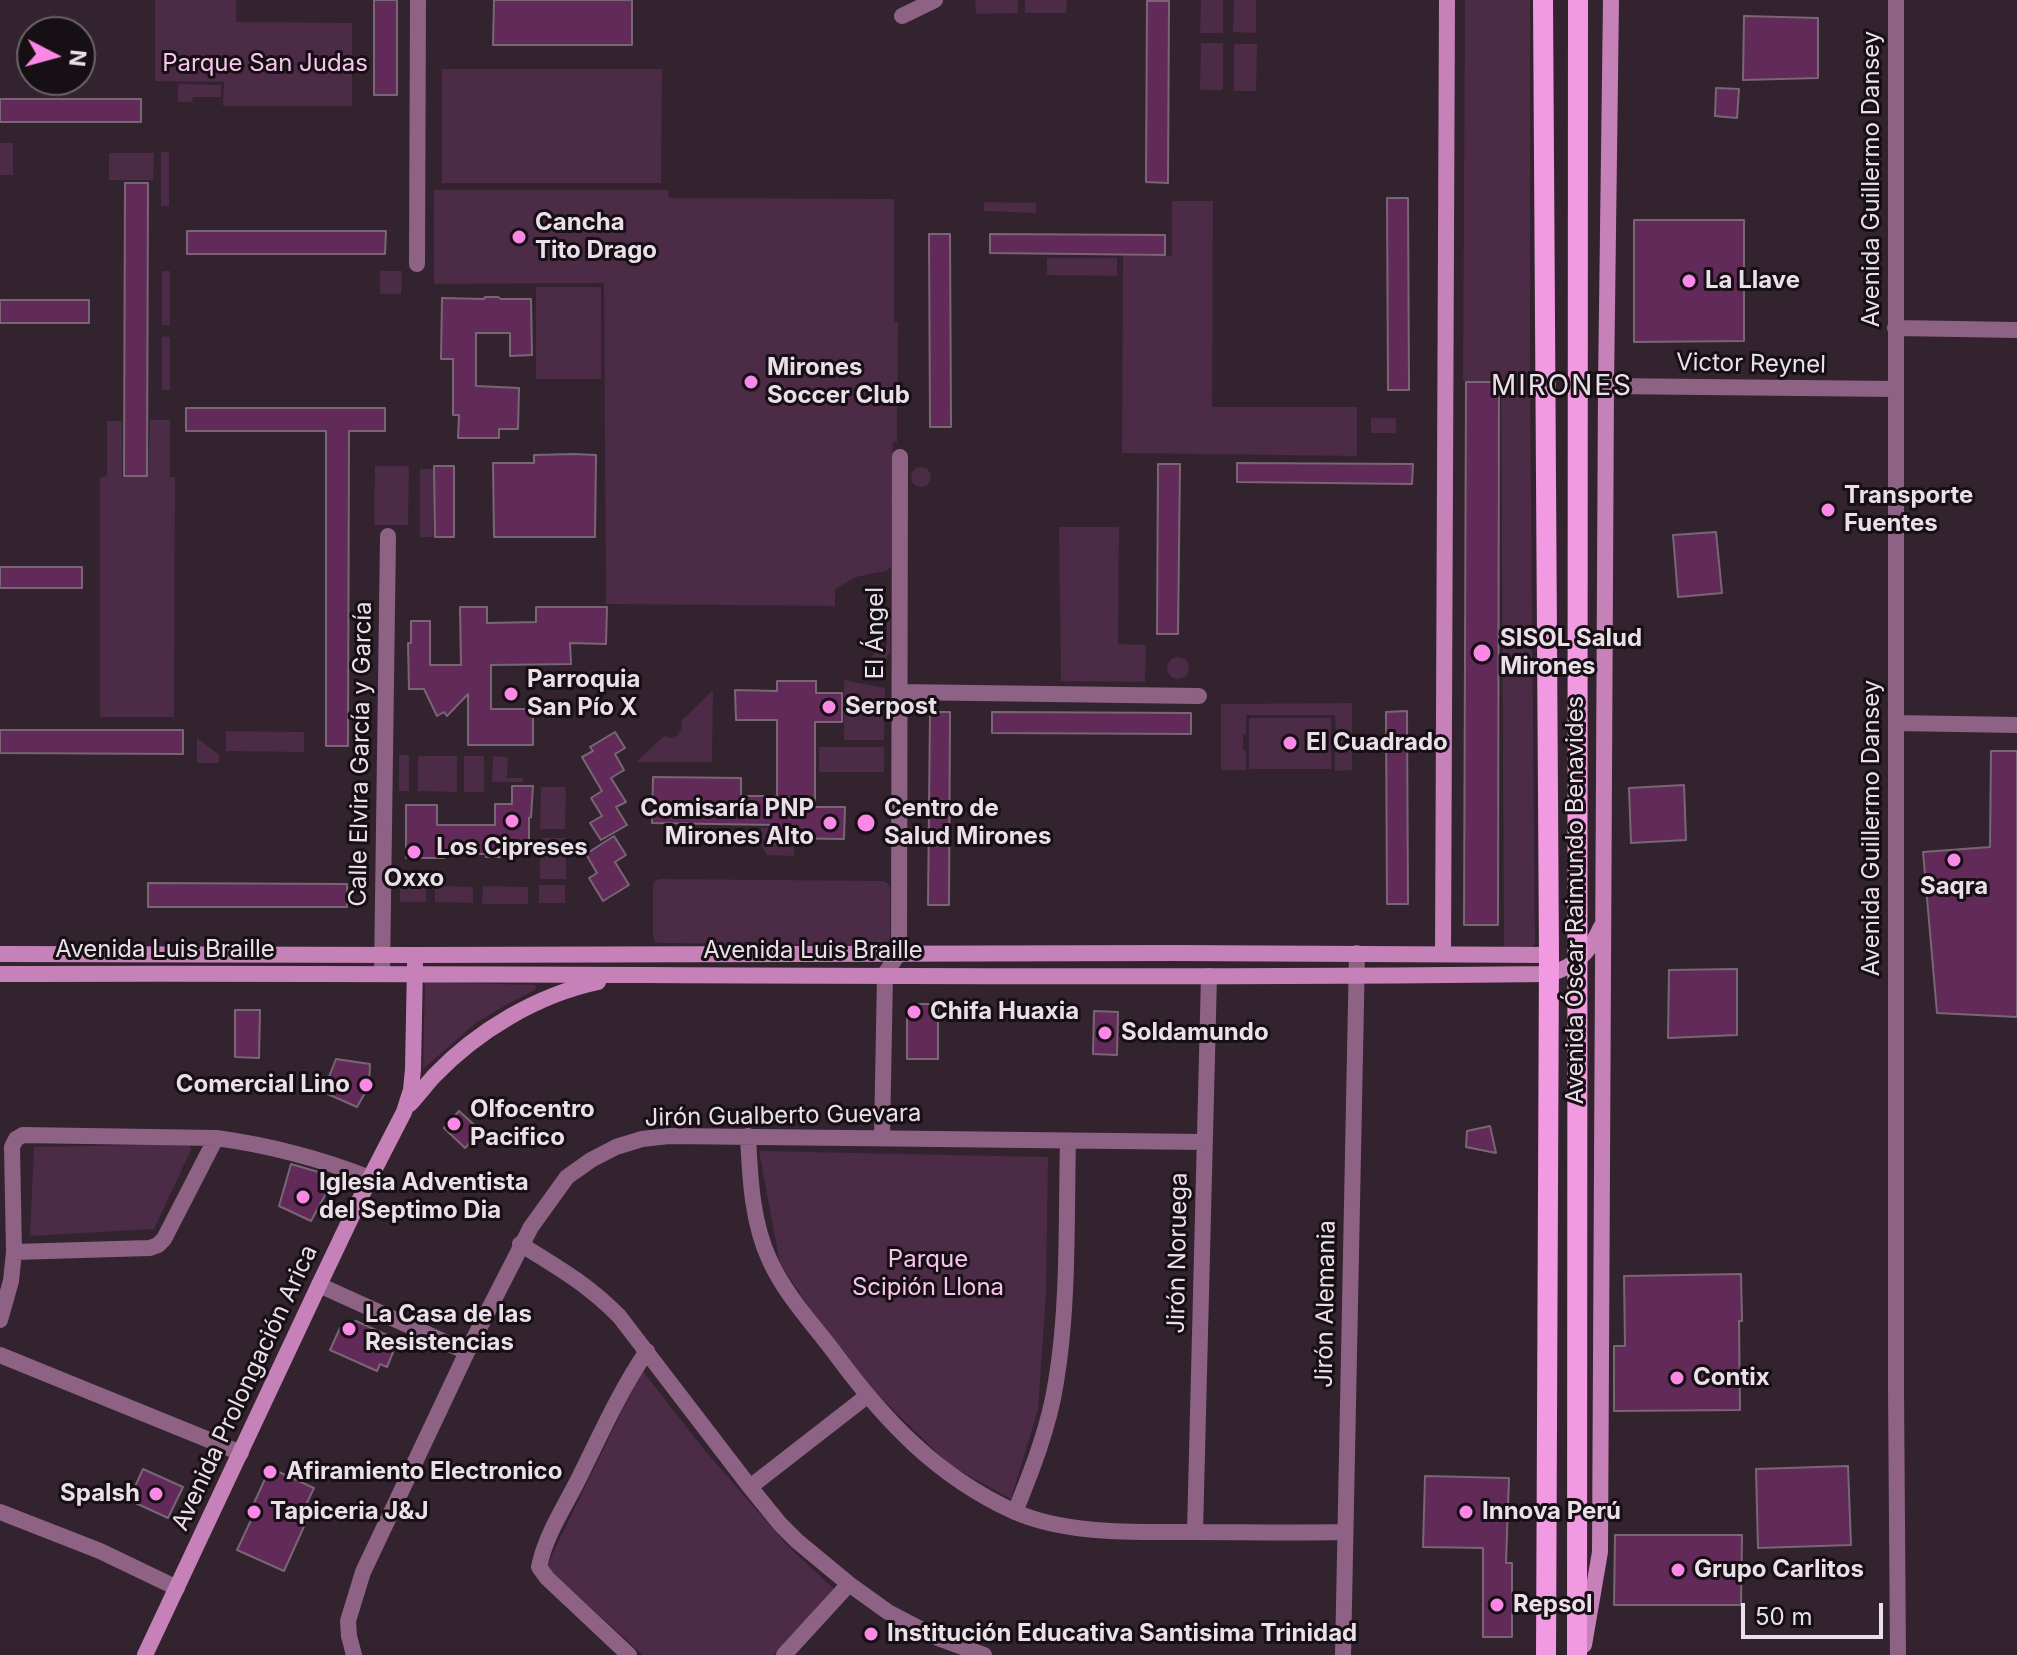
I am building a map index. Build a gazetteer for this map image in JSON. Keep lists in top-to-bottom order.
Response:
{
  "streets": {
    "main road": ["Avenida Óscar Raimundo Benavides"],
    "street": [
      "Avenida Guillermo Dansey",
      "Victor Reynel",
      "El Ángel",
      "Calle Elvira García y García",
      "Avenida Luis Braille",
      "Jirón Gualberto Guevara",
      "Jirón Noruega",
      "Jirón Alemania",
      "Avenida Prolongación Arica"
    ]
  },
  "crossings": [
    ["Avenida Guillermo Dansey", "Victor Reynel"],
    ["Victor Reynel", "Avenida Óscar Raimundo Benavides"],
    ["El Ángel", "Avenida Luis Braille"],
    ["Calle Elvira García y García", "Avenida Luis Braille"],
    ["Avenida Óscar Raimundo Benavides", "Avenida Luis Braille"],
    ["Avenida Luis Braille", "Jirón Noruega"],
    ["Avenida Luis Braille", "Jirón Alemania"],
    ["Avenida Luis Braille", "Avenida Prolongación Arica"],
    ["Jirón Gualberto Guevara", "Jirón Noruega"]
  ],
  "districts": ["MIRONES"],
  "parks": ["Parque San Judas", "Parque Scipión Llona"],
  "places": [
    "Cancha Tito Drago",
    "La Llave",
    "Mirones Soccer Club",
    "Transporte Fuentes",
    "SISOL Salud Mirones",
    "Parroquia San Pío X",
    "Serpost",
    "El Cuadrado",
    "Los Cipreses",
    "Comisaría PNP Mirones Alto",
    "Centro de Salud Mirones",
    "Oxxo",
    "Saqra",
    "Chifa Huaxia",
    "Soldamundo",
    "Comercial Lino",
    "Olfocentro Pacifico",
    "Iglesia Adventista del Septimo Dia",
    "La Casa de las Resistencias",
    "Contix",
    "Afiramiento Electronico",
    "Spalsh",
    "Tapiceria J&J",
    "Innova Perú",
    "Grupo Carlitos",
    "Repsol",
    "Institución Educativa Santisima Trinidad"
  ],
  "scale_bar": "50 m",
  "north": "right"
}
